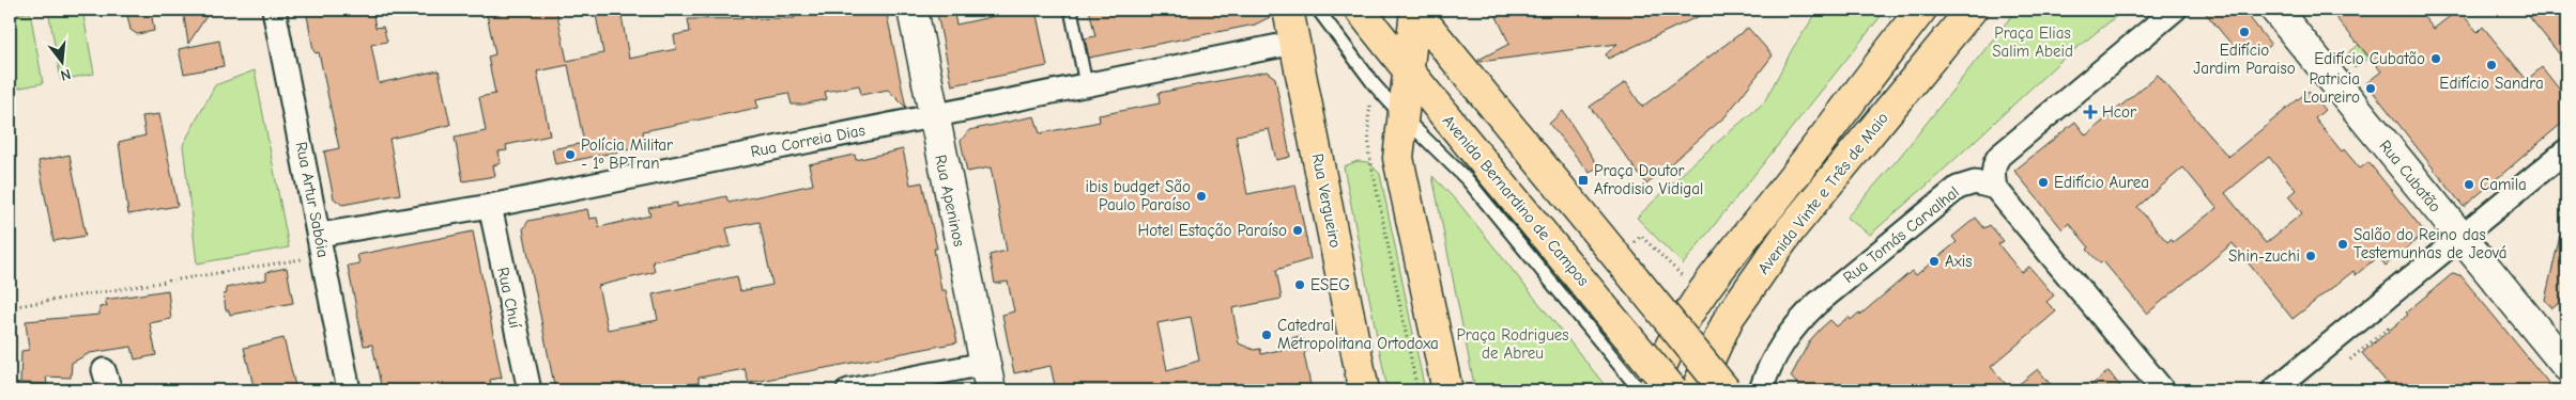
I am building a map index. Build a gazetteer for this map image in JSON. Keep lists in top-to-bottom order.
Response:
{
  "streets": {
    "main road": ["Avenida Vinte e Três de Maio", "Rua Vergueiro", "Avenida Bernardino de Campos"],
    "street": [
      "Rua Correia Dias",
      "Rua Cubatão",
      "Rua Artur Sabóia",
      "Rua Apeninos",
      "Rua Tomás Carvalhal",
      "Rua Chuí"
    ]
  },
  "crossings": [
    ["Rua Correia Dias", "Rua Artur Sabóia"],
    ["Rua Correia Dias", "Rua Apeninos"],
    ["Rua Correia Dias", "Rua Vergueiro"],
    ["Rua Correia Dias", "Rua Chuí"]
  ],
  "parks": ["Praça Elias Salim Abeid", "Praça Rodrigues de Abreu"],
  "places": {
    "other": [
      "Edifício Jardim Paraiso",
      "Edifício Cubatão",
      "Edifício Sandra",
      "Patricia Loureiro",
      "Polícia Militar - 1º BPTran",
      "Edifício Aurea",
      "Camila",
      "ibis budget São Paulo Paraíso",
      "Hotel Estação Paraíso",
      "Salão do Reino das Testemunhas de Jeová",
      "Shin-zuchi",
      "Axis",
      "ESEG",
      "Catedral Metropolitana Ortodoxa"
    ],
    "health": ["Hcor"],
    "transit": ["Praça Doutor Afrodisio Vidigal"]
  },
  "north": "bottom"
}
